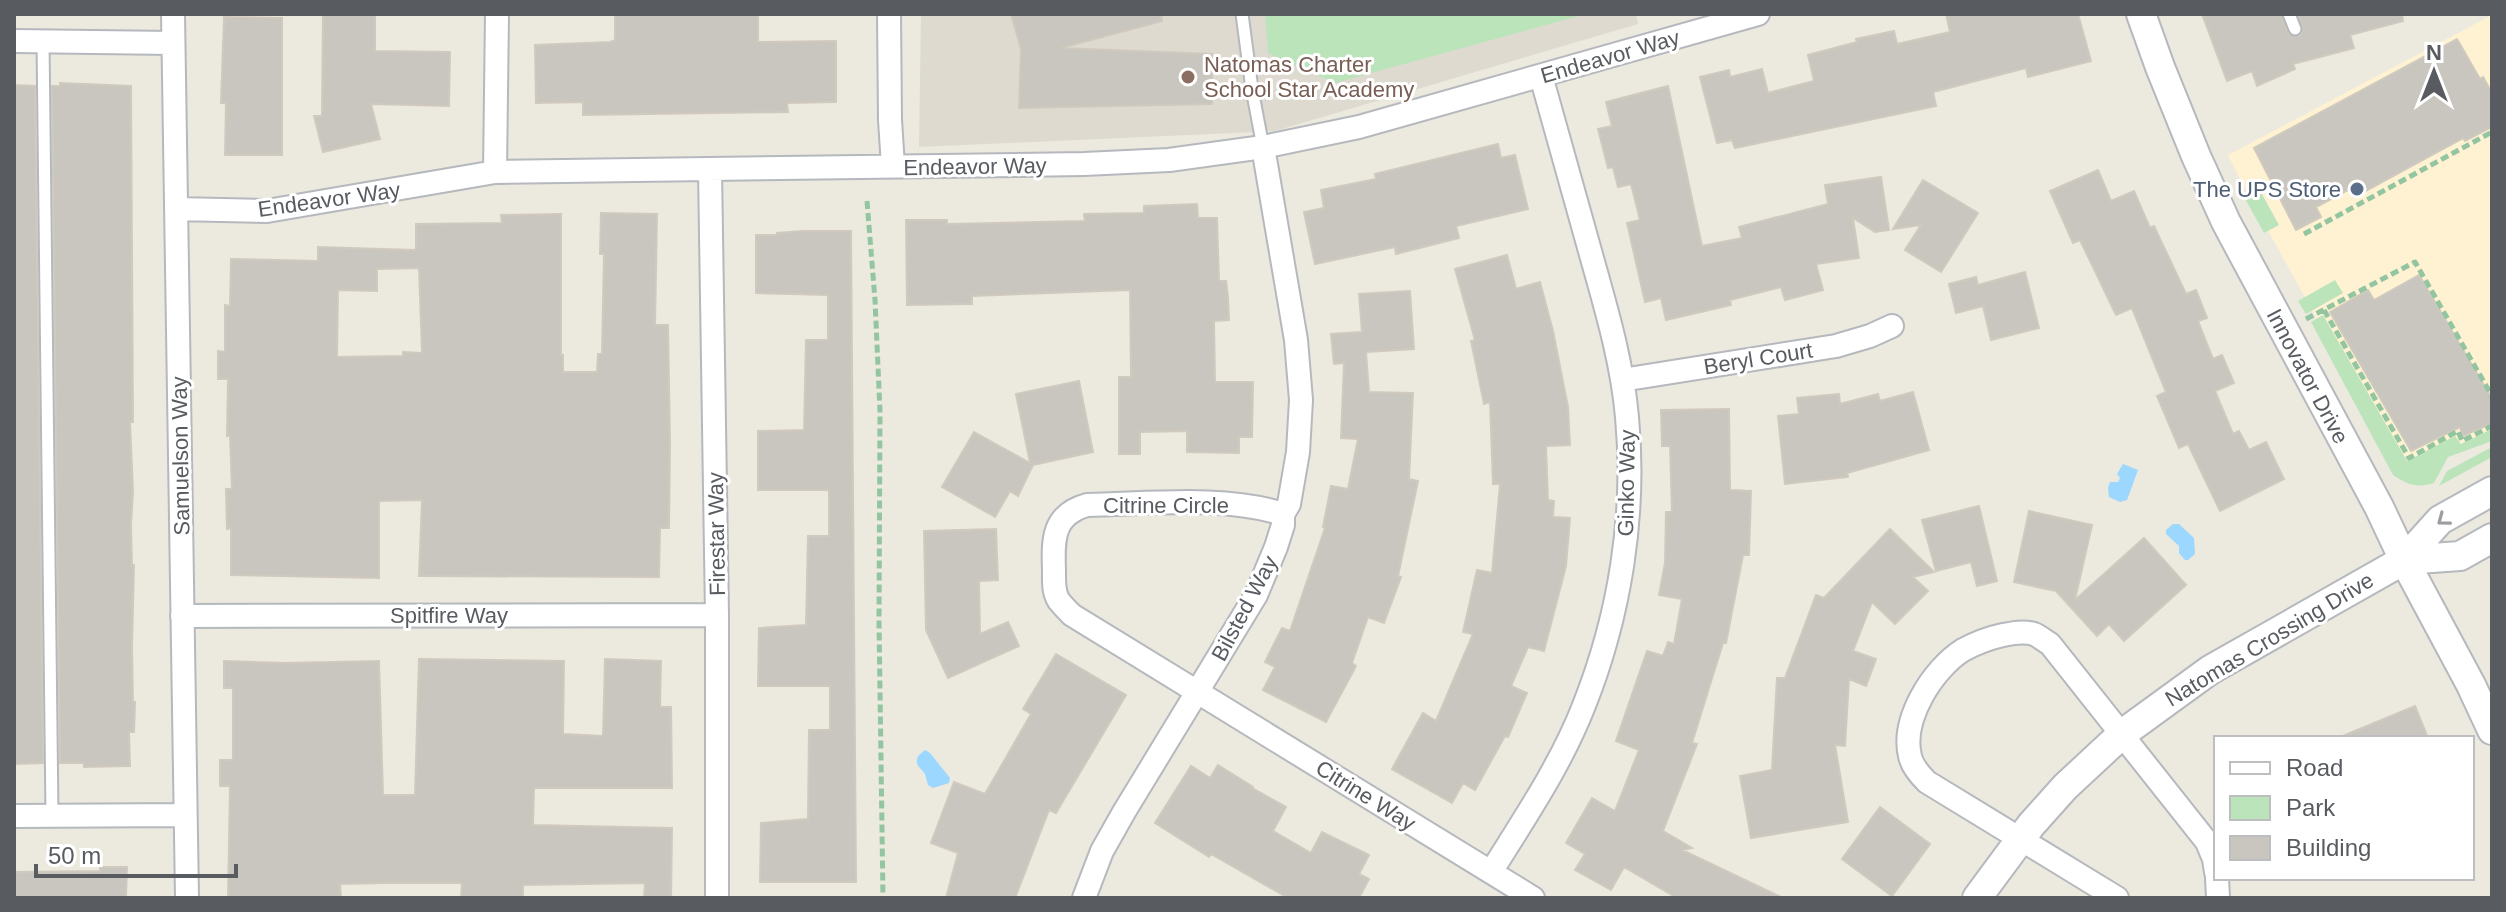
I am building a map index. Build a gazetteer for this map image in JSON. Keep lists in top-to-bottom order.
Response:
{
  "streets": {
    "street": [
      "Endeavor Way",
      "Beryl Court",
      "Innovator Drive",
      "Samuelson Way",
      "Ginko Way",
      "Citrine Circle",
      "Firestar Way",
      "Bilsted Way",
      "Spitfire Way",
      "Natomas Crossing Drive",
      "Citrine Way"
    ]
  },
  "crossings": [
    ["Endeavor Way", "Samuelson Way"],
    ["Endeavor Way", "Ginko Way"],
    ["Endeavor Way", "Firestar Way"],
    ["Endeavor Way", "Bilsted Way"],
    ["Beryl Court", "Ginko Way"],
    ["Innovator Drive", "Natomas Crossing Drive"],
    ["Samuelson Way", "Spitfire Way"],
    ["Ginko Way", "Citrine Way"],
    ["Citrine Circle", "Bilsted Way"],
    ["Citrine Circle", "Citrine Way"],
    ["Firestar Way", "Spitfire Way"],
    ["Bilsted Way", "Citrine Way"]
  ],
  "places": ["Natomas Charter School Star Academy", "The UPS Store"],
  "legend": ["Road", "Park", "Building"],
  "scale_bar": "50 m",
  "north": "top"
}
